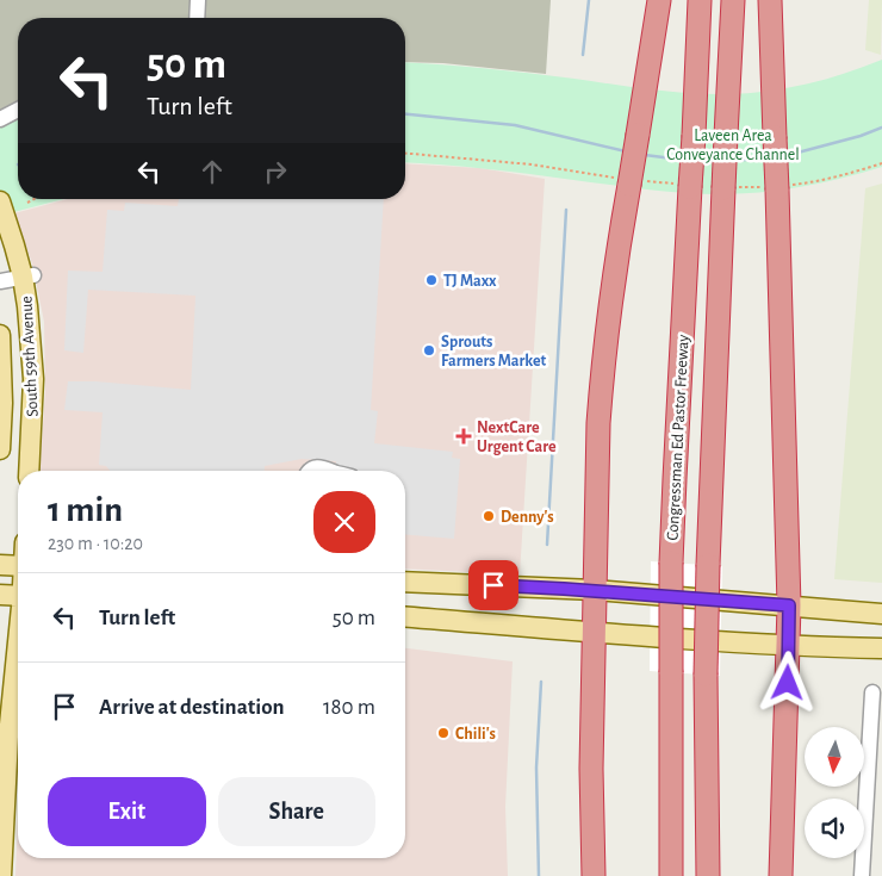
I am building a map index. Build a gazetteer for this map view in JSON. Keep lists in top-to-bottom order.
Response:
{
  "streets": {
    "highway": ["Congressman Ed Pastor Freeway"],
    "main road": ["South 59th Avenue"]
  },
  "parks": ["Laveen Area Conveyance Channel"],
  "places": {
    "other": [
      "TJ Maxx",
      "Sprouts Farmers Market",
      "Denny's",
      "Chili's"
    ],
    "health": ["NextCare Urgent Care"]
  },
  "north": "bottom",
  "page": {
    "turn": ["50 m", "Turn left"],
    "heading": ["1 min", "230 m · 10:20"],
    "list": [
      {
        "name": "Turn left",
        "value": "50 m"
      },
      {
        "name": "Arrive at destination",
        "value": "180 m"
      }
    ],
    "buttons": ["Exit", "Share"]
  }
}
